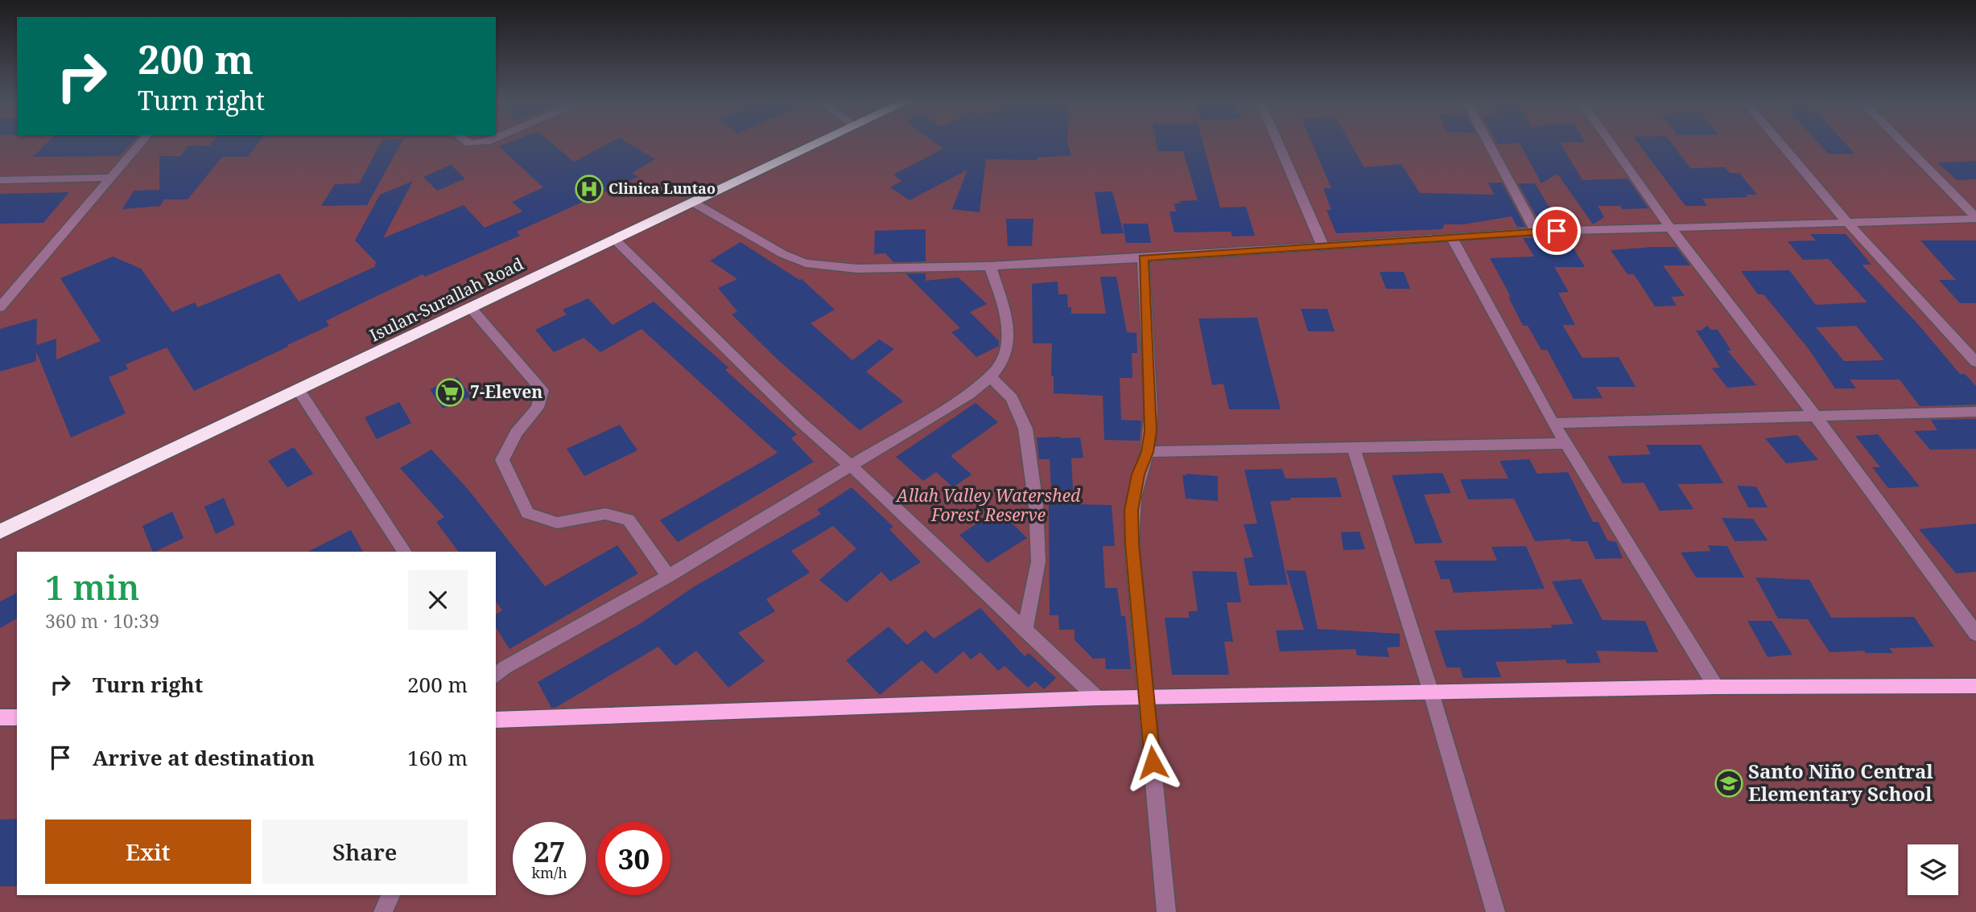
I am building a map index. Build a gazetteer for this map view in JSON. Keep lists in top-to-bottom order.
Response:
{
  "streets": {
    "highway": ["Isulan-Surallah Road"]
  },
  "parks": ["Allah Valley Watershed Forest Reserve"],
  "places": {
    "hospital": ["Clinica Luntao"],
    "supermarket": ["7-Eleven"],
    "school or university": ["Santo Niño Central Elementary School"]
  },
  "page": {
    "turn": ["200 m", "Turn right"],
    "heading": ["1 min", "360 m · 10:39"],
    "list": [
      {
        "name": "Turn right",
        "value": "200 m"
      },
      {
        "name": "Arrive at destination",
        "value": "160 m"
      }
    ],
    "buttons": ["Exit", "Share"],
    "speed": "27 km/h",
    "limit": "30"
  }
}
